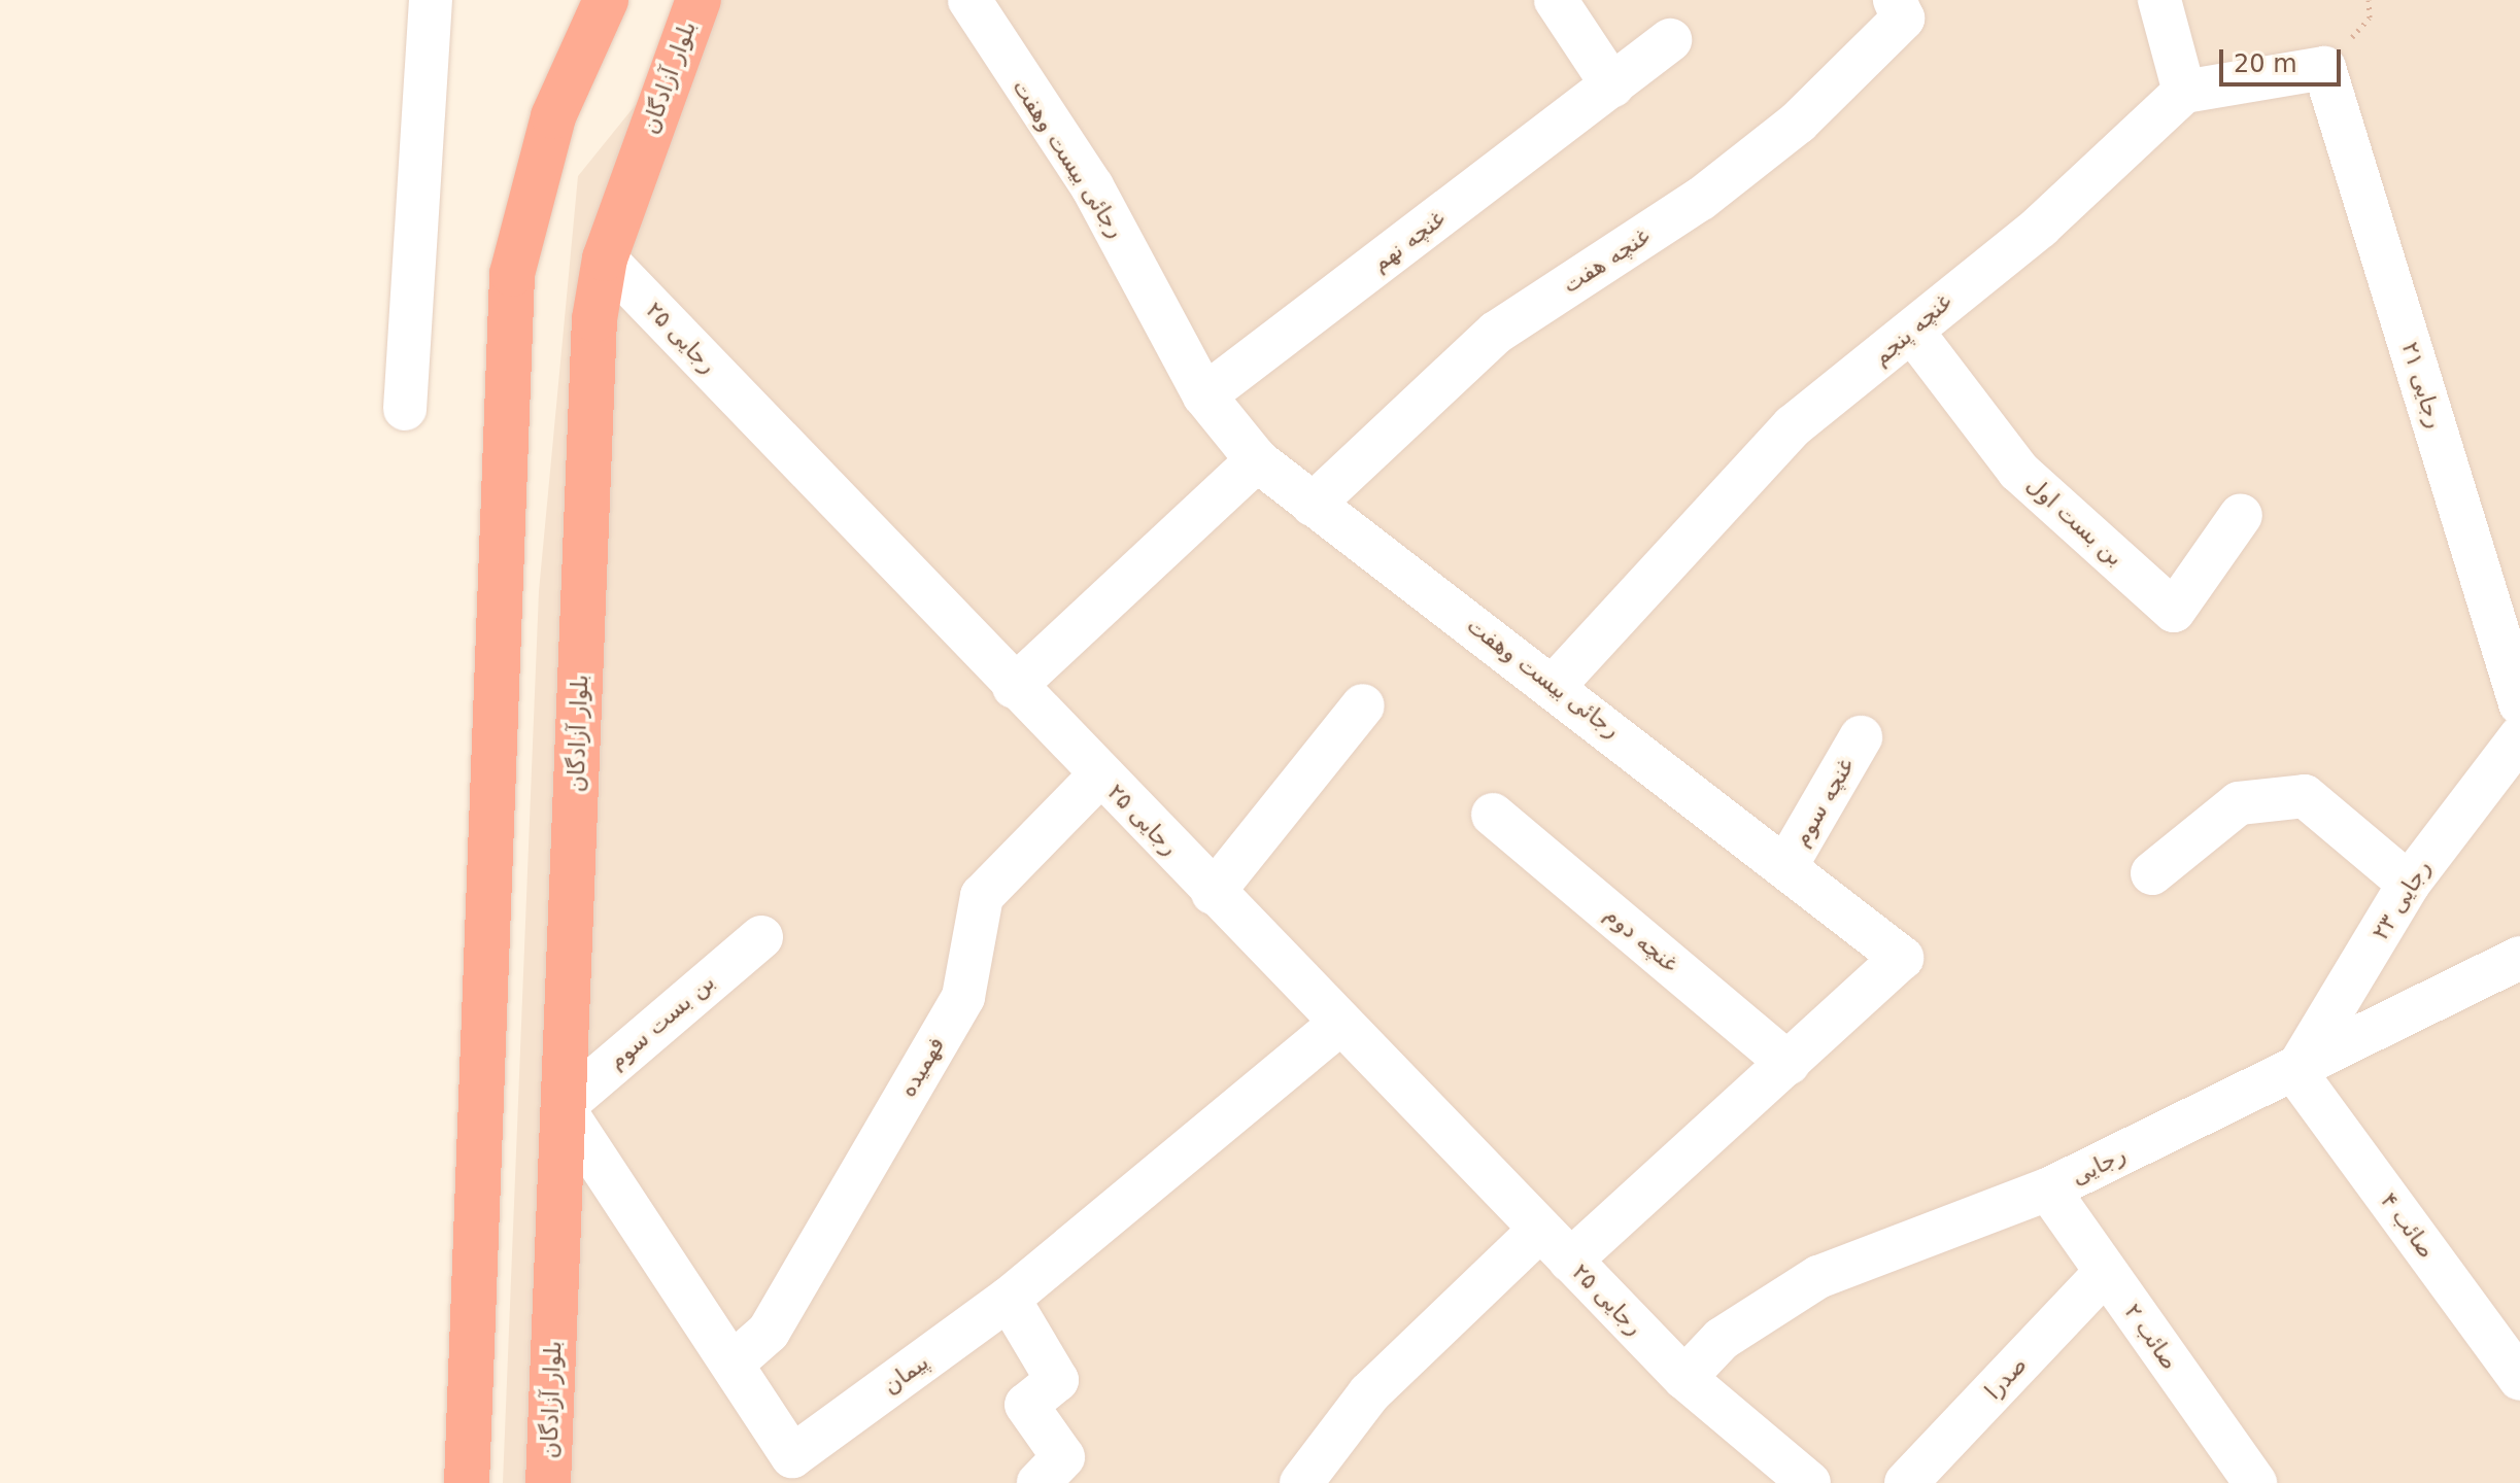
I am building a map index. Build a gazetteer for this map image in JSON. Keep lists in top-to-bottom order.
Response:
{
  "streets": {
    "highway": ["بلوار آزادگان"],
    "street": [
      "رجائی بیست وهفت",
      "غنچه نهم",
      "غنچه هفت",
      "غنچه پنجم",
      "رجایی ۲۵",
      "رجایی ۲۱",
      "بن بست اول",
      "غنچه سوم",
      "رجایی ۲۳",
      "غنچه دوم",
      "بن بست سوم",
      "فهمیده",
      "رجایی",
      "صائب ۴",
      "صائب ۲",
      "پیمان",
      "صدرا"
    ]
  },
  "crossings": [
    ["بلوار آزادگان", "رجایی ۲۵"],
    ["بلوار آزادگان", "بن بست سوم"],
    ["بلوار آزادگان", "پیمان"],
    ["رجائی بیست وهفت", "غنچه نهم"],
    ["رجائی بیست وهفت", "غنچه هفت"],
    ["رجائی بیست وهفت", "غنچه پنجم"],
    ["رجائی بیست وهفت", "رجایی ۲۵"],
    ["رجائی بیست وهفت", "غنچه سوم"],
    ["رجائی بیست وهفت", "غنچه دوم"],
    ["غنچه پنجم", "رجایی ۲۱"],
    ["غنچه پنجم", "بن بست اول"],
    ["رجایی ۲۵", "فهمیده"],
    ["رجایی ۲۵", "رجایی"],
    ["رجایی ۲۵", "پیمان"],
    ["رجایی ۲۳", "رجایی"],
    ["رجایی ۲۳", "صائب ۴"],
    ["بن بست سوم", "پیمان"],
    ["فهمیده", "پیمان"],
    ["رجایی", "صائب ۴"],
    ["رجایی", "صائب ۲"],
    ["صائب ۲", "صدرا"]
  ],
  "scale_bar": "20 m"
}
